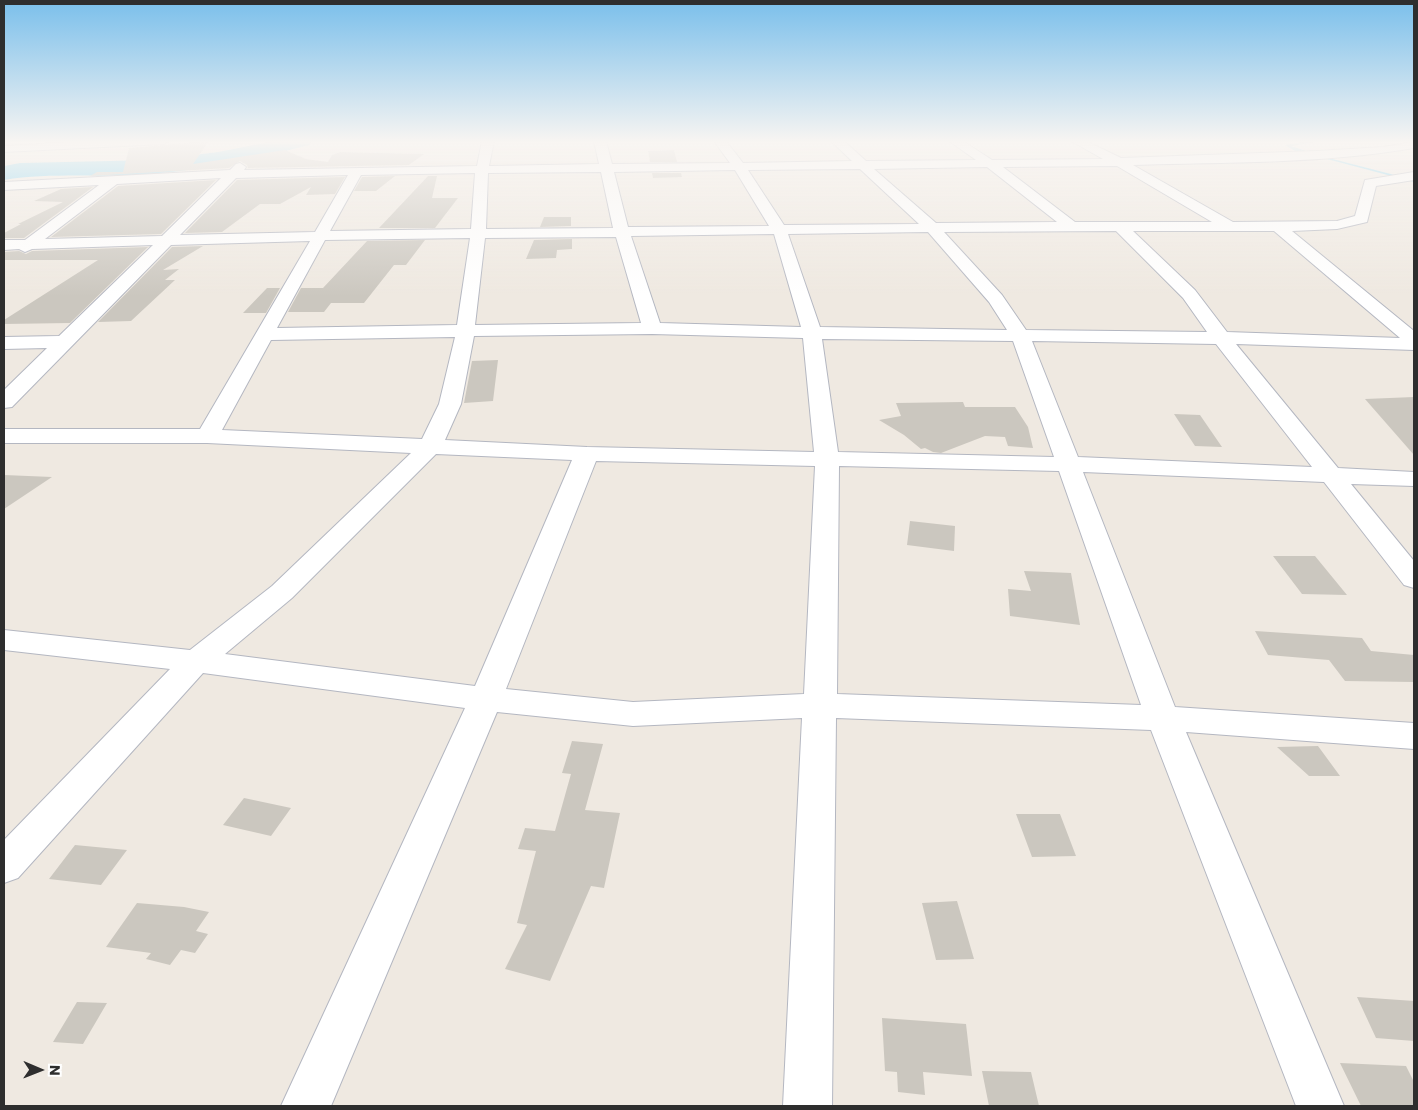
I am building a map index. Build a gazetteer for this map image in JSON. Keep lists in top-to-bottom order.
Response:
{
  "north": "right"
}
